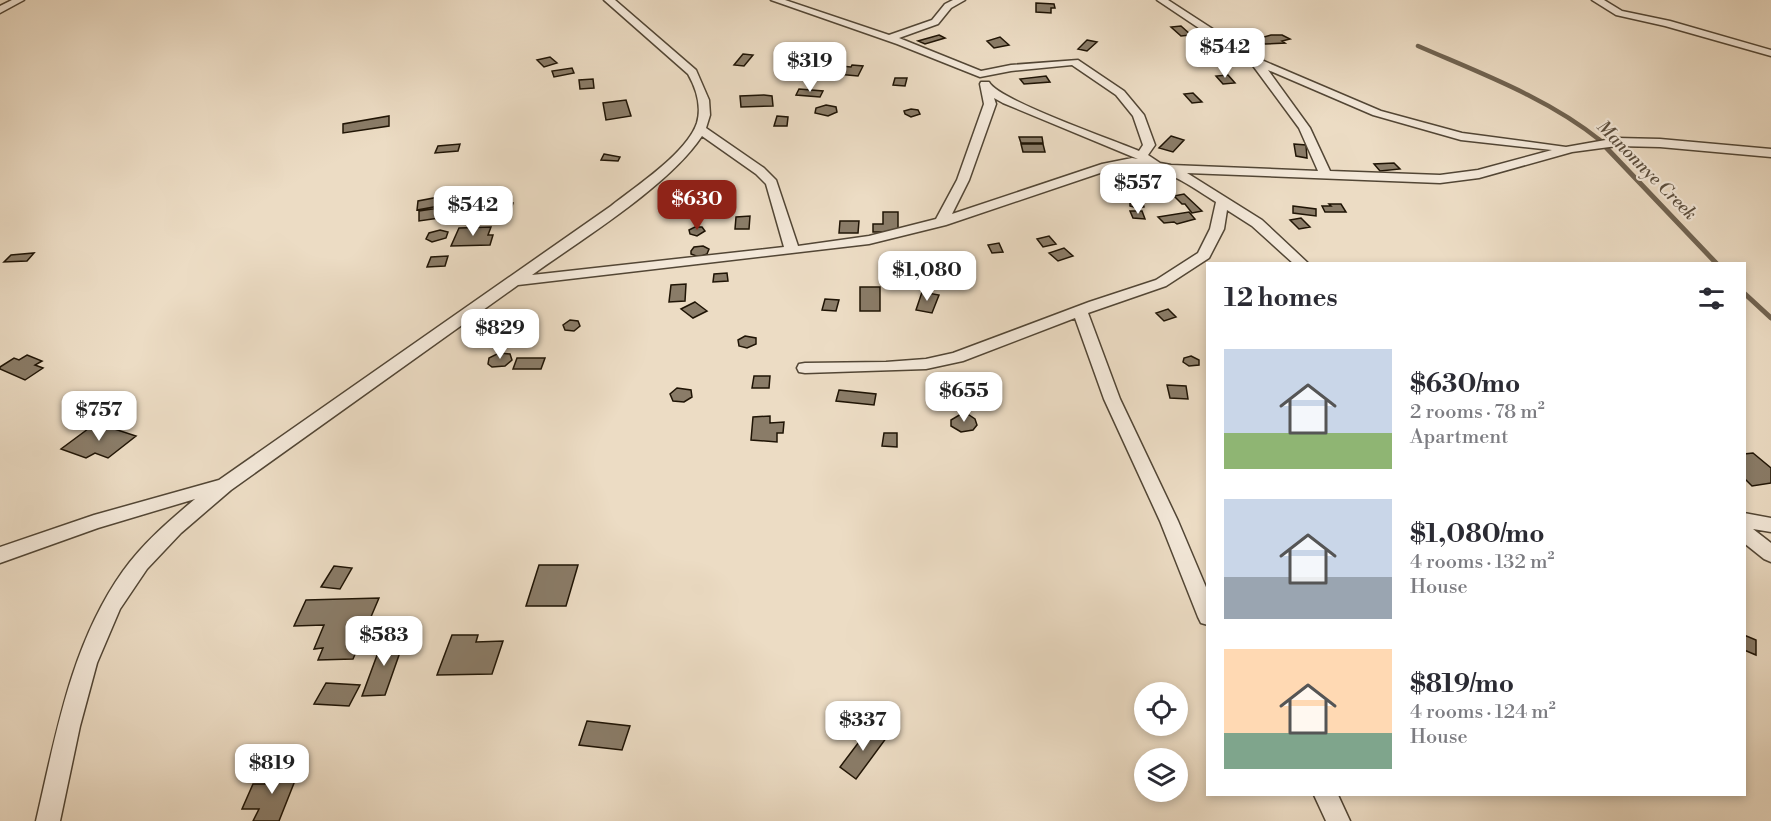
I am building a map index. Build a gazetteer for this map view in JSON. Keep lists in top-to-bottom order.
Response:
{
  "water": ["Manonnye Creek"],
  "page": {
    "price": [
      "$542",
      "$319",
      "$557",
      "$630",
      "$542",
      "$1,080",
      "$829",
      "$655",
      "$757",
      "$583",
      "$337",
      "$819"
    ],
    "heading": "12 homes",
    "list": [
      {
        "name": "$630/mo",
        "note": "2 rooms · 78 m² · Apartment"
      },
      {
        "name": "$1,080/mo",
        "note": "4 rooms · 132 m² · House"
      },
      {
        "name": "$819/mo",
        "note": "4 rooms · 124 m² · House"
      }
    ]
  }
}
